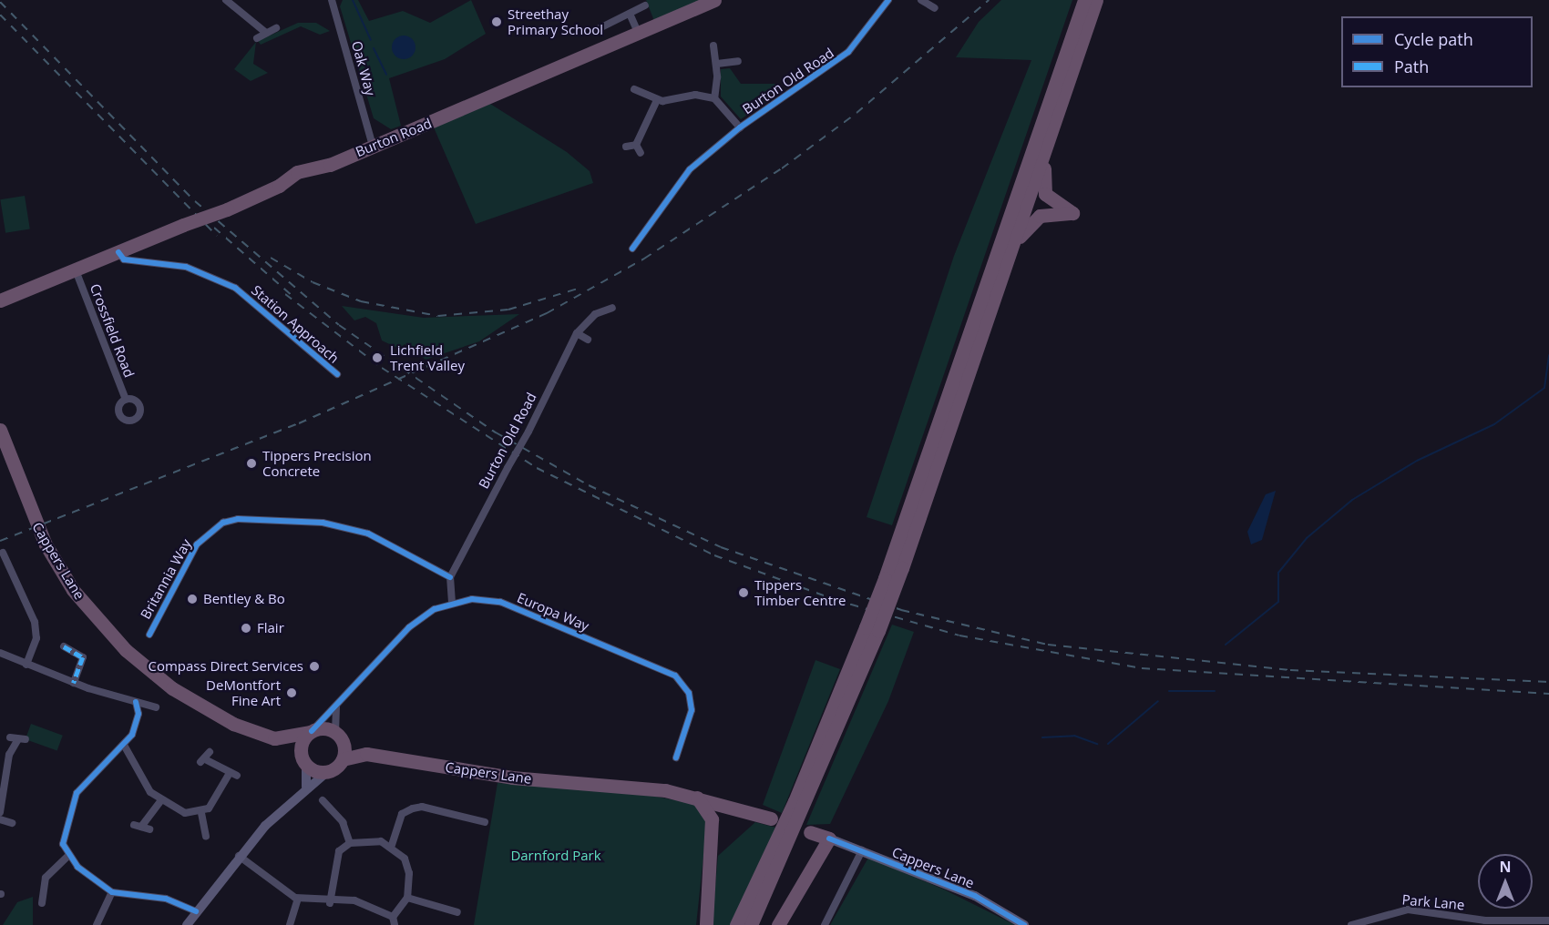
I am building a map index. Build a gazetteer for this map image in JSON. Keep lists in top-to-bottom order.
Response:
{
  "streets": {
    "highway": ["Burton Road", "Cappers Lane"],
    "street": [
      "Oak Way",
      "Burton Old Road",
      "Station Approach",
      "Crossfield Road",
      "Britannia Way",
      "Europa Way",
      "Park Lane"
    ]
  },
  "crossings": [
    ["Oak Way", "Burton Road"],
    ["Burton Old Road", "Britannia Way"],
    ["Burton Road", "Station Approach"],
    ["Burton Road", "Crossfield Road"],
    ["Cappers Lane", "Europa Way"]
  ],
  "parks": ["Darnford Park"],
  "places": [
    "Streethay Primary School",
    "Lichfield Trent Valley",
    "Tippers Precision Concrete",
    "Tippers Timber Centre",
    "Bentley & Bo",
    "Flair",
    "Compass Direct Services",
    "DeMontfort Fine Art"
  ],
  "legend": ["Cycle path", "Path"],
  "north": "top"
}
